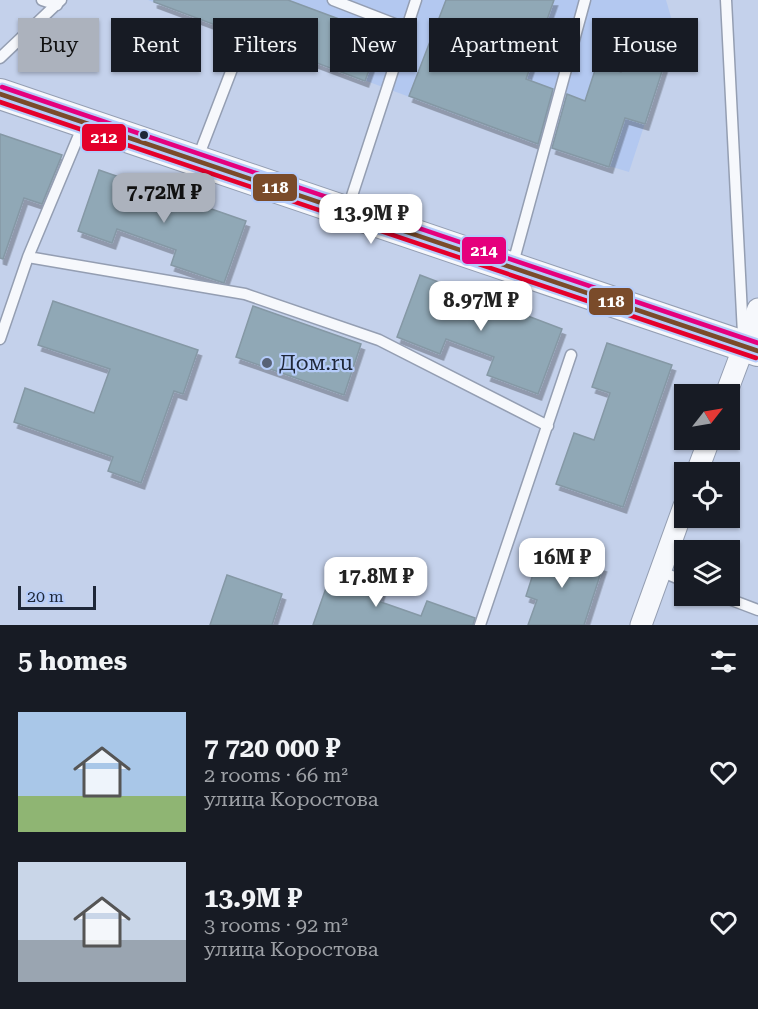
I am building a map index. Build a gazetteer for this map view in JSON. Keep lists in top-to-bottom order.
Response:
{
  "places": ["Дом.ru"],
  "lines": ["transit line 214", "transit line 118", "transit line 212"],
  "scale_bar": "20 m",
  "north": "top right",
  "page": {
    "chip": [
      "Buy",
      "Rent",
      "Filters",
      "New",
      "Apartment",
      "House"
    ],
    "price": [
      "7.72M ₽",
      "13.9M ₽",
      "8.97M ₽",
      "16M ₽",
      "17.8M ₽"
    ],
    "scale": "20 m",
    "heading": "5 homes",
    "list": [
      {
        "name": "7 720 000 ₽",
        "note": "2 rooms · 66 m² · улица Коростова"
      },
      {
        "name": "13.9M ₽",
        "note": "3 rooms · 92 m² · улица Коростова"
      }
    ]
  }
}
